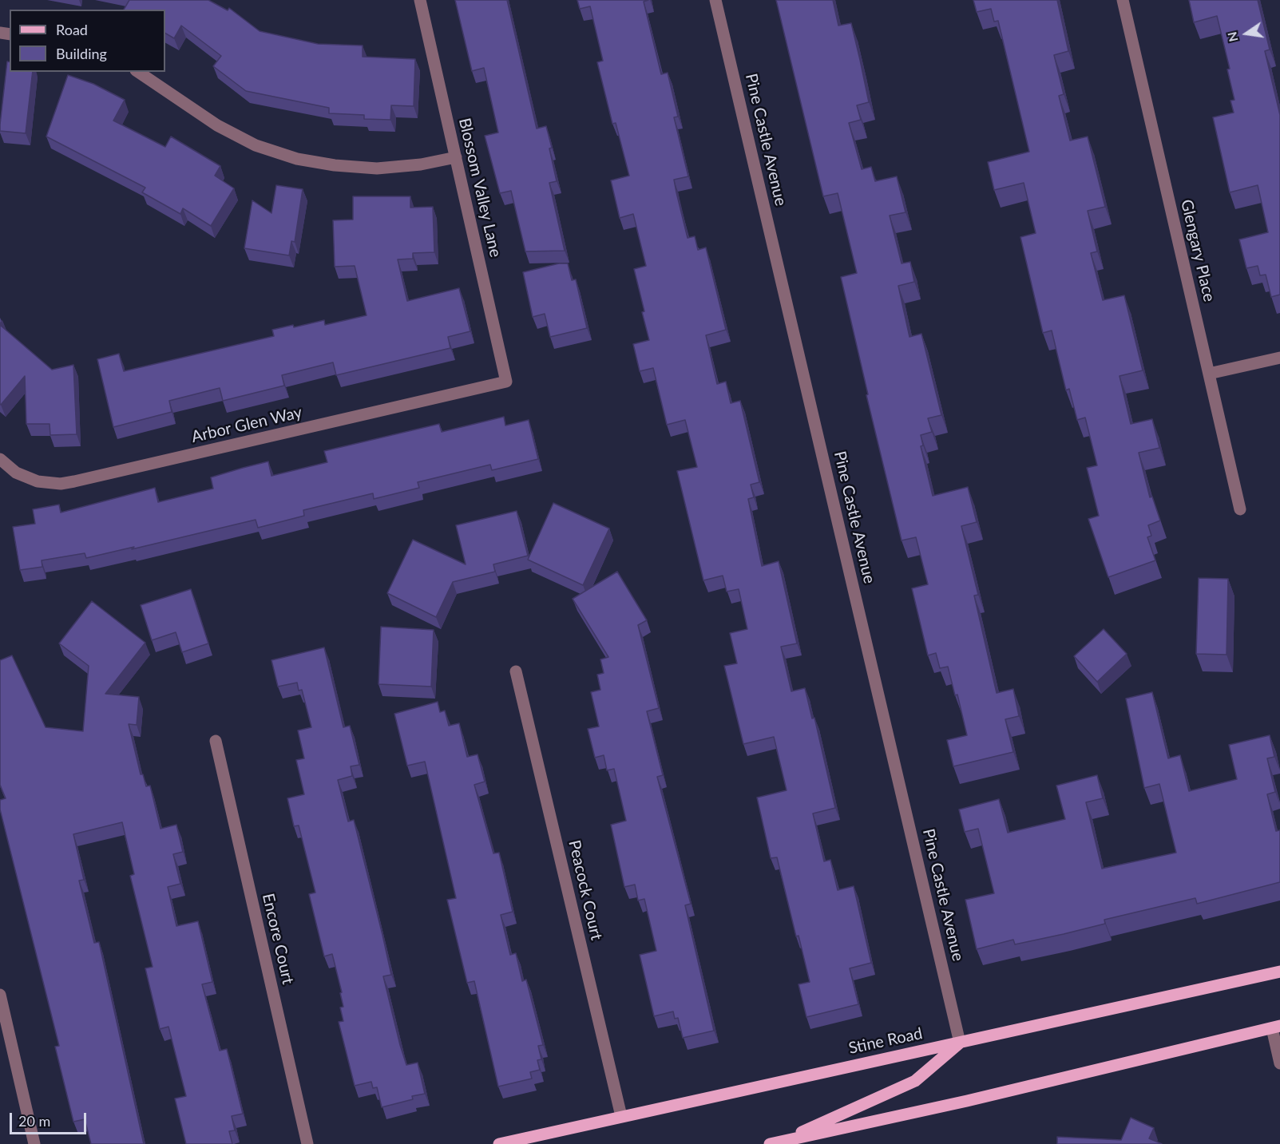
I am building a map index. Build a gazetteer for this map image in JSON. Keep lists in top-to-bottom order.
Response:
{
  "streets": {
    "main road": ["Stine Road"],
    "street": [
      "Pine Castle Avenue",
      "Blossom Valley Lane",
      "Glengary Place",
      "Arbor Glen Way",
      "Peacock Court",
      "Encore Court"
    ]
  },
  "crossings": [
    ["Pine Castle Avenue", "Stine Road"],
    ["Blossom Valley Lane", "Arbor Glen Way"],
    ["Peacock Court", "Stine Road"]
  ],
  "legend": ["Road", "Building"],
  "scale_bar": "20 m",
  "north": "left"
}
